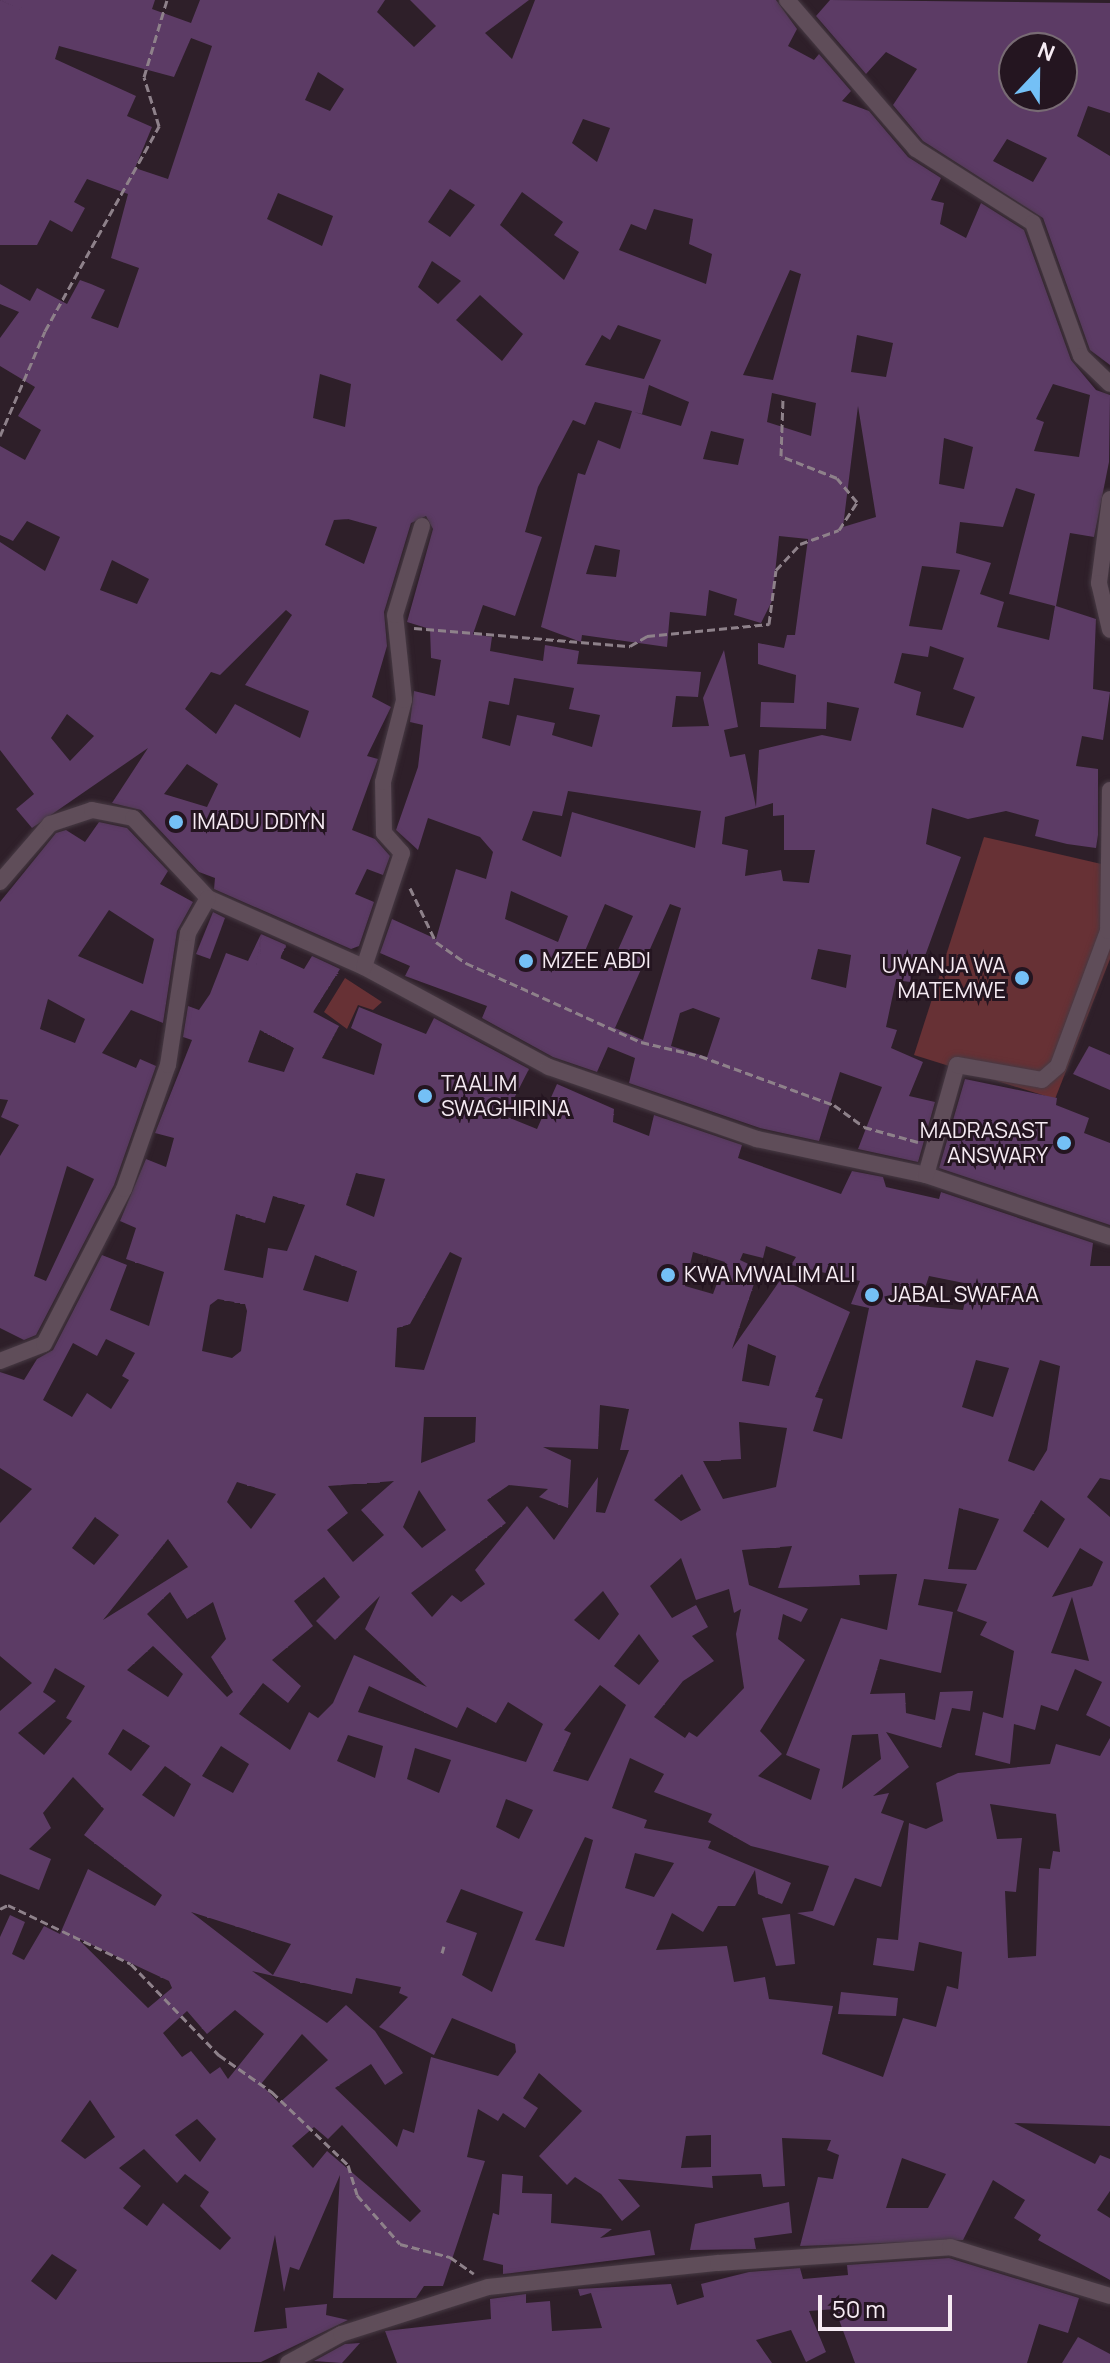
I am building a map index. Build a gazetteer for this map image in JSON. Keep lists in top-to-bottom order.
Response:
{
  "places": [
    "IMADU DDIYN",
    "MZEE ABDI",
    "UWANJA WA MATEMWE",
    "TAALIM SWAGHIRINA",
    "MADRASAST ANSWARY",
    "KWA MWALIM ALI",
    "JABAL SWAFAA"
  ],
  "scale_bar": "50 m",
  "north": "top"
}
